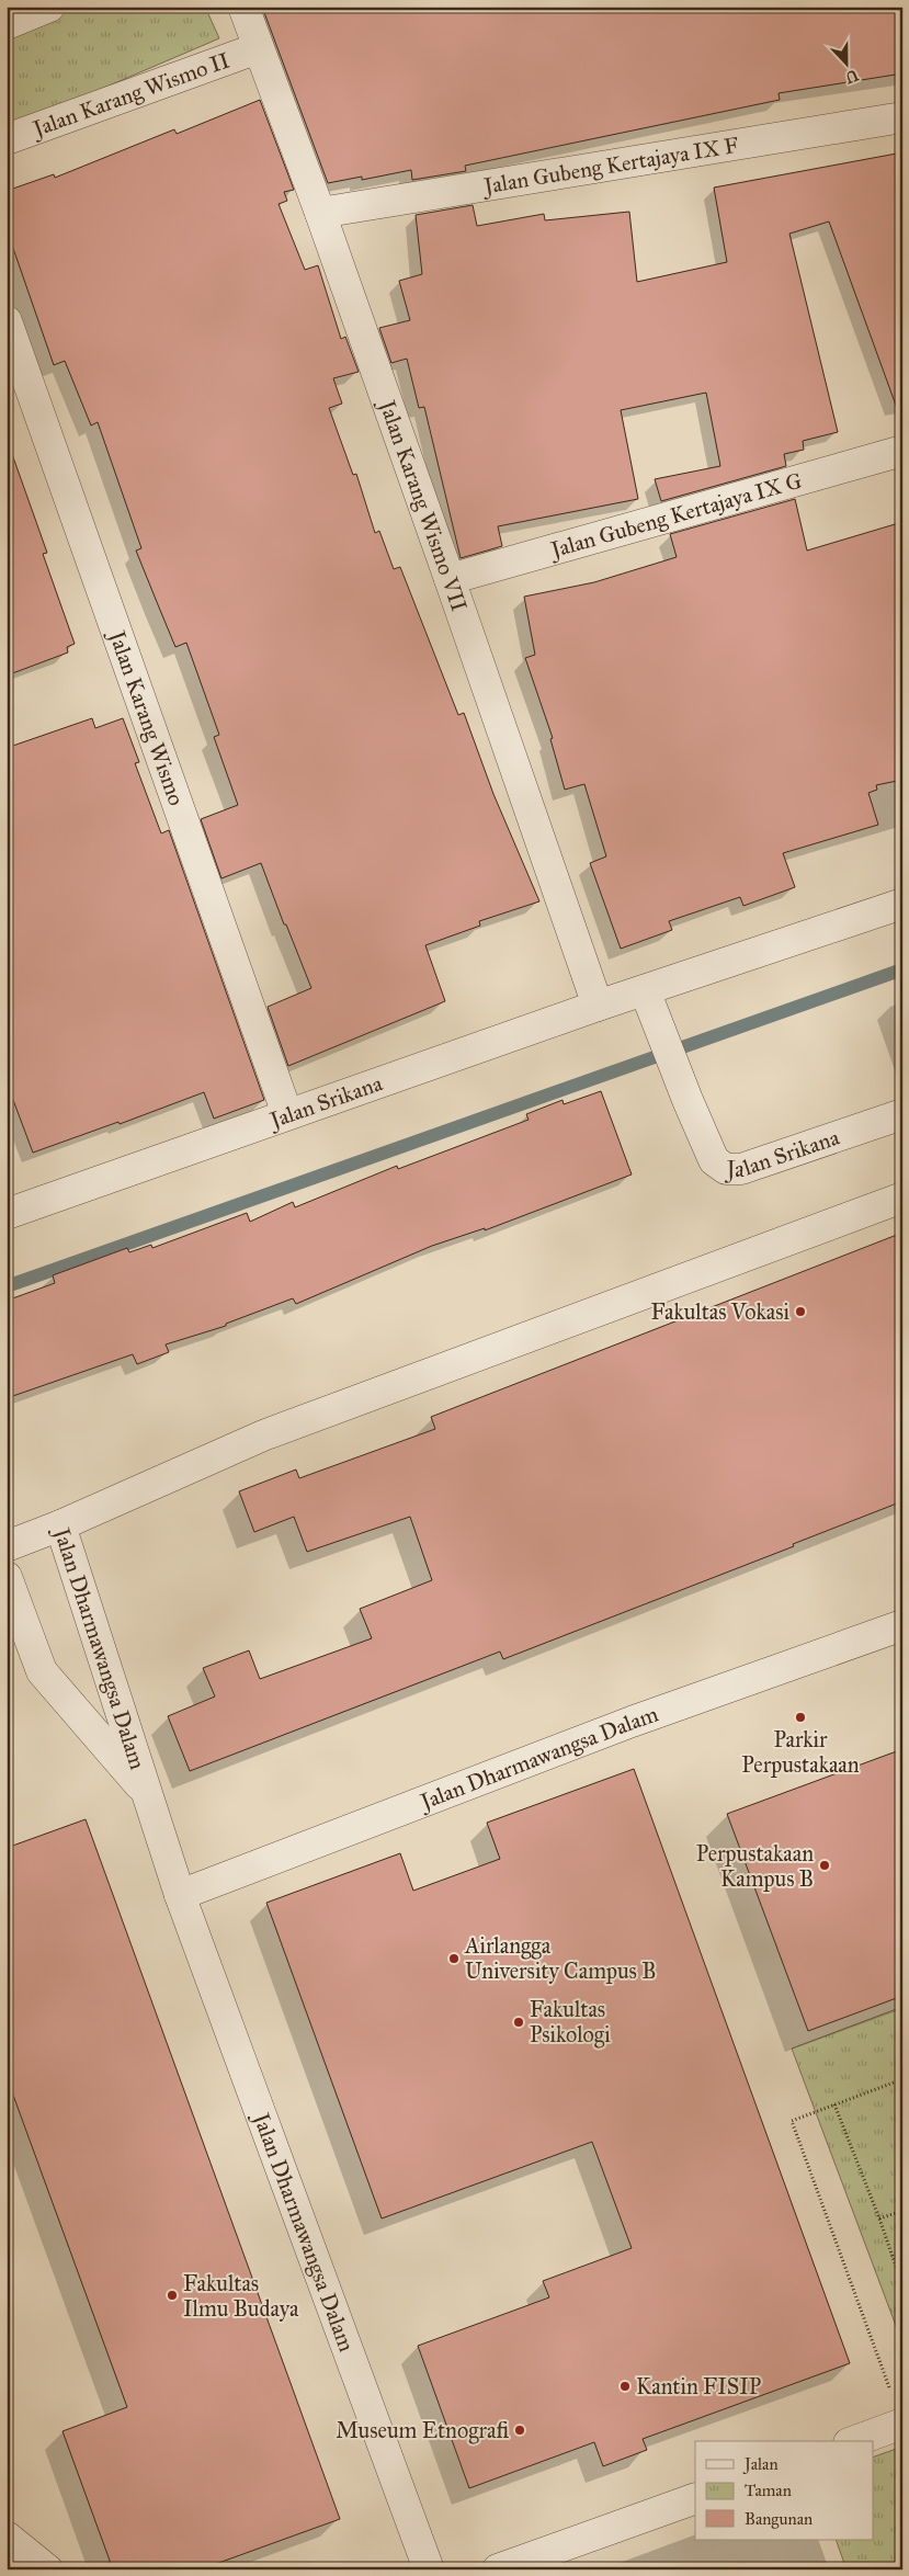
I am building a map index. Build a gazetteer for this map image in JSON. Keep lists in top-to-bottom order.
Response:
{
  "streets": {
    "street": [
      "Jalan Karang Wismo II",
      "Jalan Gubeng Kertajaya IX F",
      "Jalan Karang Wismo VII",
      "Jalan Gubeng Kertajaya IX G",
      "Jalan Karang Wismo",
      "Jalan Srikana",
      "Jalan Dharmawangsa Dalam"
    ]
  },
  "crossings": [
    ["Jalan Karang Wismo II", "Jalan Karang Wismo VII"],
    ["Jalan Gubeng Kertajaya IX F", "Jalan Karang Wismo VII"],
    ["Jalan Karang Wismo VII", "Jalan Gubeng Kertajaya IX G"],
    ["Jalan Karang Wismo VII", "Jalan Srikana"],
    ["Jalan Karang Wismo", "Jalan Srikana"]
  ],
  "places": [
    "Fakultas Vokasi",
    "Parkir Perpustakaan",
    "Perpustakaan Kampus B",
    "Airlangga University Campus B",
    "Fakultas Psikologi",
    "Fakultas Ilmu Budaya",
    "Kantin FISIP",
    "Museum Etnografi"
  ],
  "legend": ["Jalan", "Taman", "Bangunan"],
  "north": "bottom"
}
